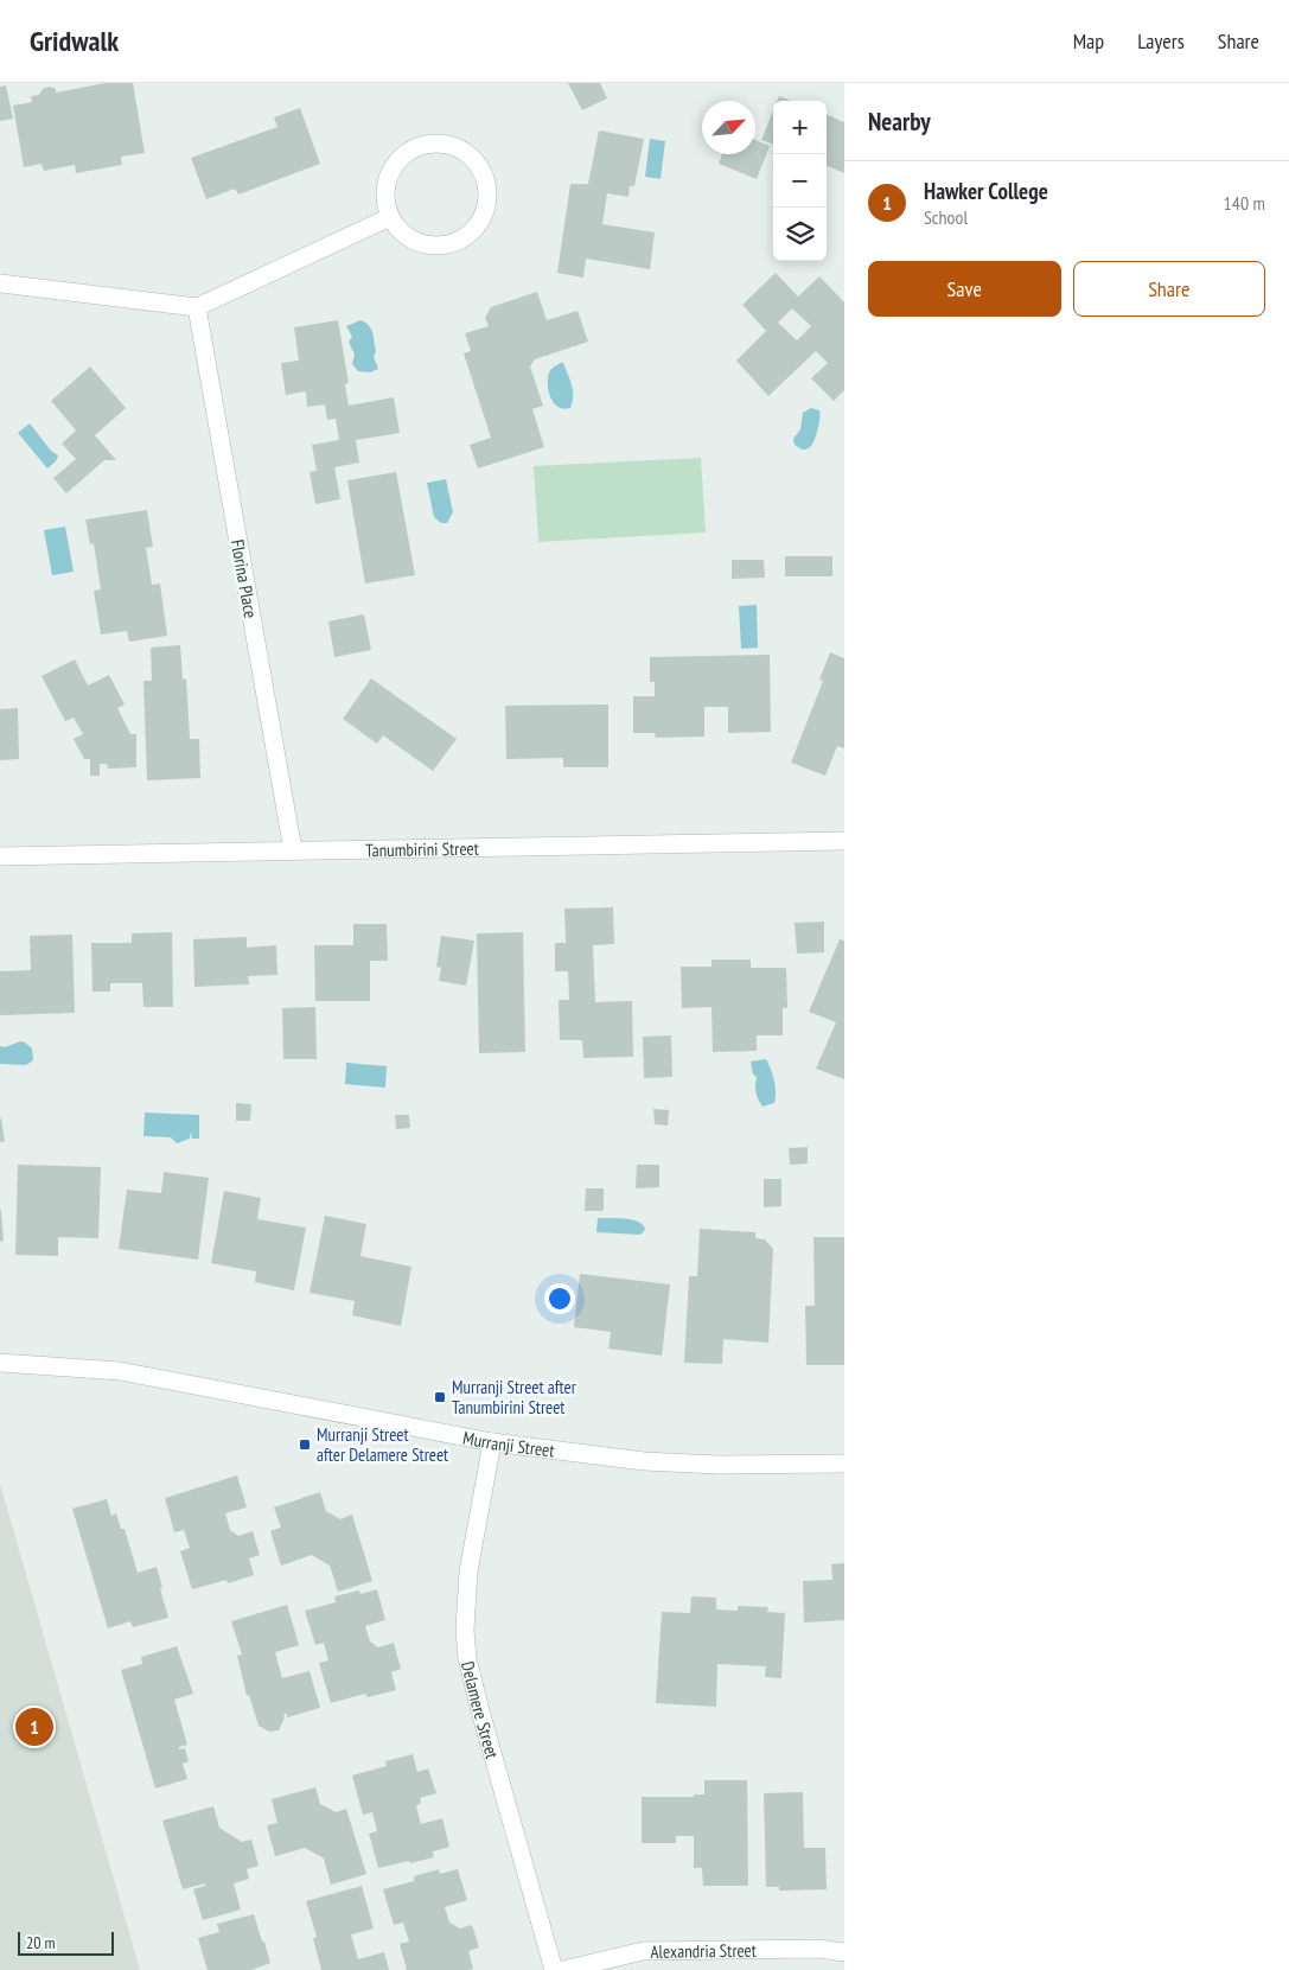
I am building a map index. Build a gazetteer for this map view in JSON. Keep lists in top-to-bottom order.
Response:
{
  "streets": {
    "street": [
      "Florina Place",
      "Tanumbirini Street",
      "Murranji Street",
      "Delamere Street",
      "Alexandria Street"
    ]
  },
  "crossings": [
    ["Florina Place", "Tanumbirini Street"],
    ["Murranji Street", "Delamere Street"]
  ],
  "places": {
    "transit": ["Murranji Street after Tanumbirini Street", "Murranji Street after Delamere Street"]
  },
  "scale_bar": "20 m",
  "north": "top right",
  "page": {
    "header": "Gridwalk",
    "nav": ["Map", "Layers", "Share"],
    "heading": "Nearby",
    "map_buttons": ["+", "−"],
    "list": [
      {
        "mark": "1",
        "name": "Hawker College",
        "note": "School",
        "value": "140 m"
      }
    ],
    "buttons": ["Save", "Share"],
    "pins": "1",
    "scale": "20 m"
  }
}
